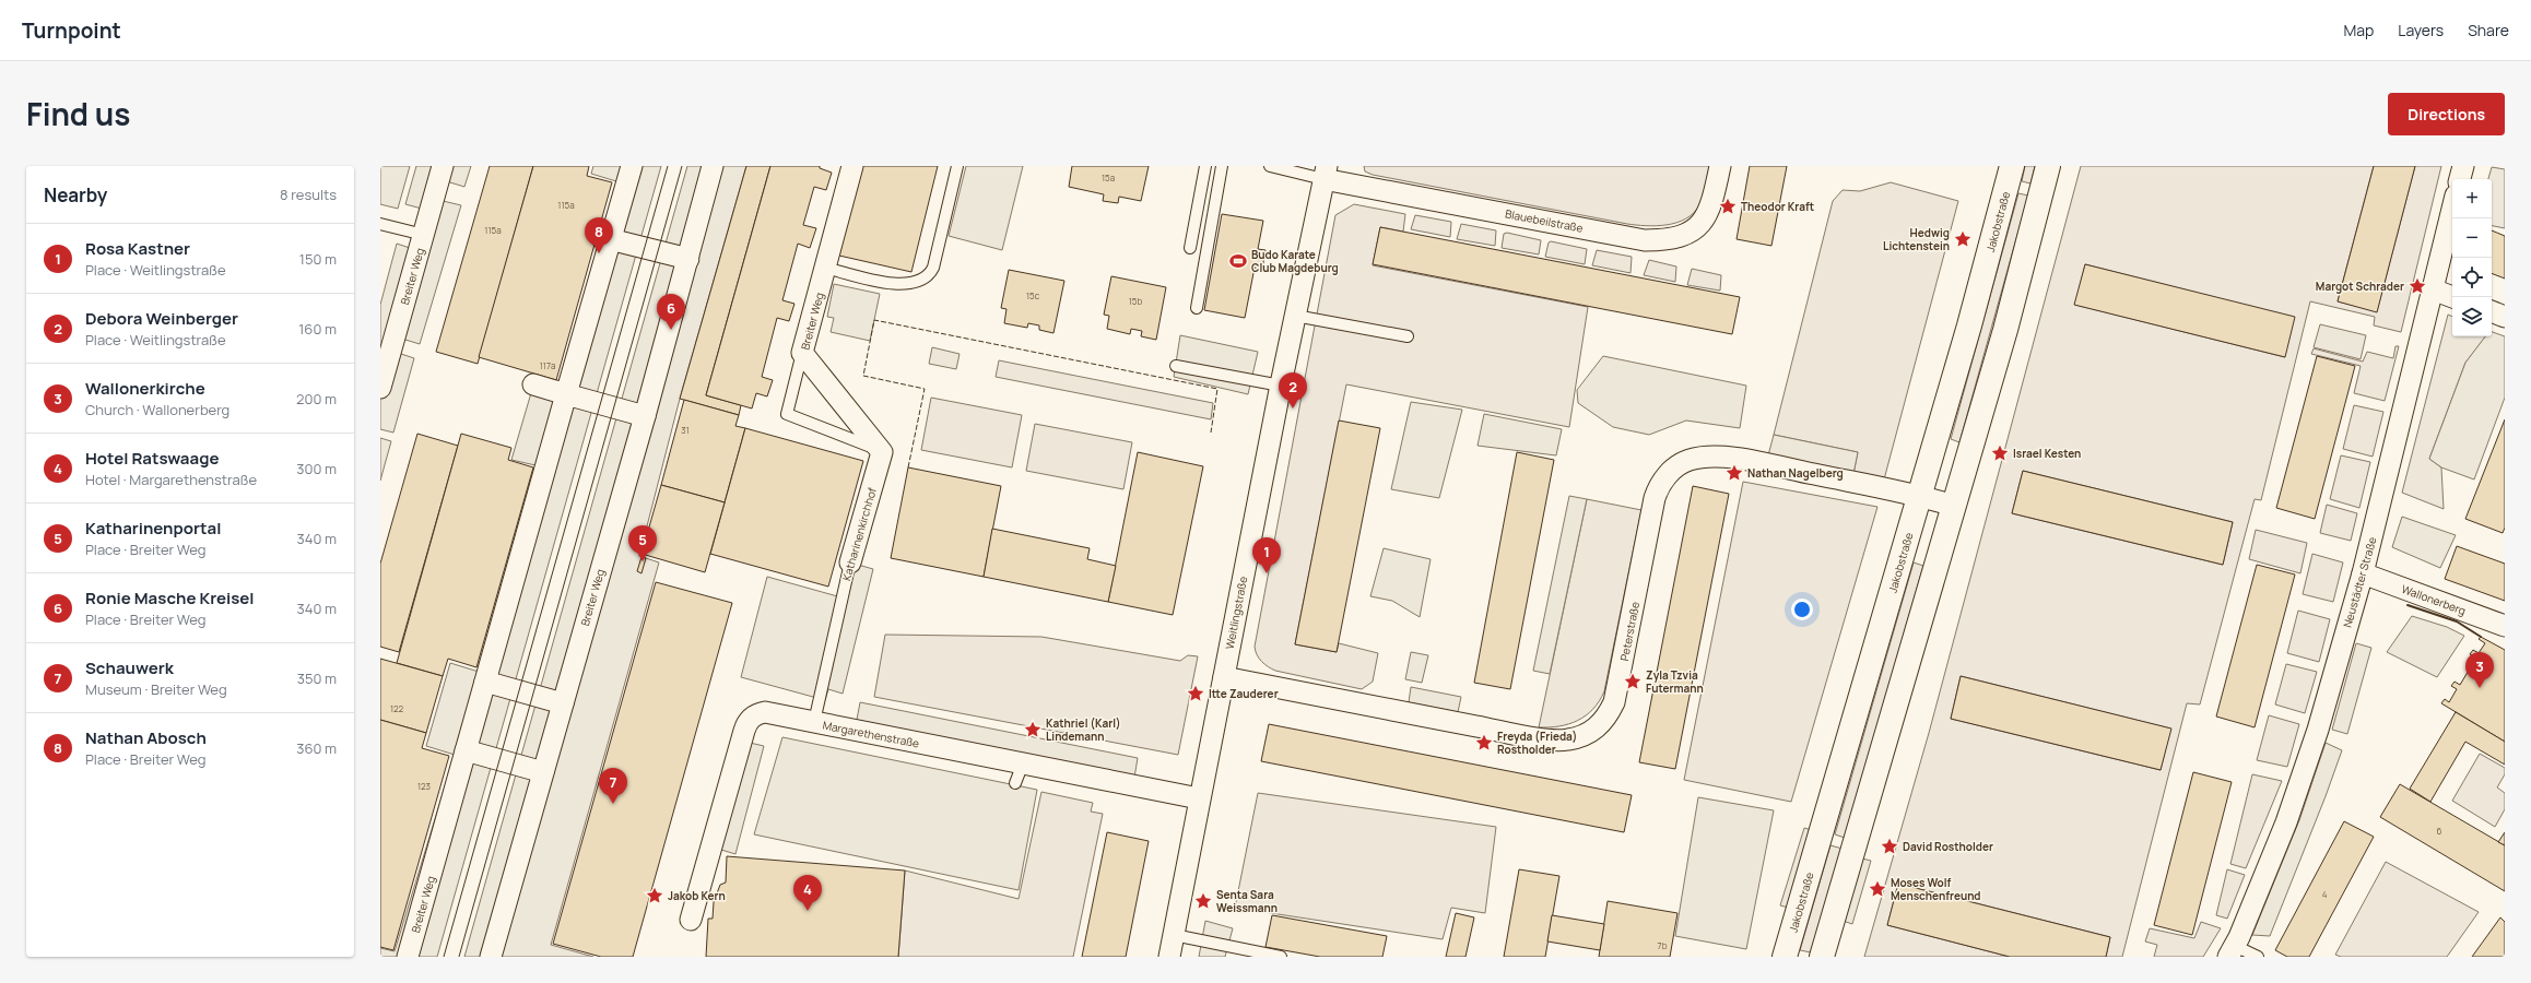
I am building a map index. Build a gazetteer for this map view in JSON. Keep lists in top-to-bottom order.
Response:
{
  "streets": {
    "street": [
      "Blauebeilstraße",
      "Jakobstraße",
      "Breiter Weg",
      "Katharinenkirchhof",
      "Neustädter Straße",
      "Wallonerberg",
      "Weitlingstraße",
      "Peterstraße",
      "Margarethenstraße"
    ]
  },
  "crossings": [
    ["Blauebeilstraße", "Weitlingstraße"],
    ["Jakobstraße", "Peterstraße"],
    ["Breiter Weg", "Katharinenkirchhof"],
    ["Katharinenkirchhof", "Margarethenstraße"],
    ["Neustädter Straße", "Wallonerberg"],
    ["Weitlingstraße", "Peterstraße"],
    ["Weitlingstraße", "Margarethenstraße"]
  ],
  "places": {
    "place": [
      "Theodor Kraft",
      "Hedwig Lichtenstein",
      "Margot Schrader",
      "Israel Kesten",
      "Nathan Nagelberg",
      "Zyla Tzvia Futermann",
      "ltte Zauderer",
      "Kathriel (Karl) Lindemann",
      "Freyda (Frieda) Rostholder",
      "David Rostholder",
      "Moses Wolf Menschenfreund",
      "Jakob Kern",
      "Senta Sara Weissmann"
    ],
    "sports": ["Budo Karate Club Magdeburg"]
  },
  "house_numbers": [
    "15a",
    "115a",
    "115a",
    "15c",
    "15b",
    "117a",
    "31",
    "122",
    "123",
    "6",
    "4",
    "7b"
  ],
  "page": {
    "header": "Turnpoint",
    "nav": ["Map", "Layers", "Share"],
    "title": "Find us",
    "buttons": "Directions",
    "heading": ["Nearby", "8 results"],
    "map_buttons": ["+", "−"],
    "pins": [
      "8",
      "6",
      "2",
      "5",
      "1",
      "3",
      "7",
      "4"
    ],
    "list": [
      {
        "mark": "1",
        "name": "Rosa Kastner",
        "note": "Place · Weitlingstraße",
        "value": "150 m"
      },
      {
        "mark": "2",
        "name": "Debora Weinberger",
        "note": "Place · Weitlingstraße",
        "value": "160 m"
      },
      {
        "mark": "3",
        "name": "Wallonerkirche",
        "note": "Church · Wallonerberg",
        "value": "200 m"
      },
      {
        "mark": "4",
        "name": "Hotel Ratswaage",
        "note": "Hotel · Margarethenstraße",
        "value": "300 m"
      },
      {
        "mark": "5",
        "name": "Katharinenportal",
        "note": "Place · Breiter Weg",
        "value": "340 m"
      },
      {
        "mark": "6",
        "name": "Ronie Masche Kreisel",
        "note": "Place · Breiter Weg",
        "value": "340 m"
      },
      {
        "mark": "7",
        "name": "Schauwerk",
        "note": "Museum · Breiter Weg",
        "value": "350 m"
      },
      {
        "mark": "8",
        "name": "Nathan Abosch",
        "note": "Place · Breiter Weg",
        "value": "360 m"
      }
    ]
  }
}
